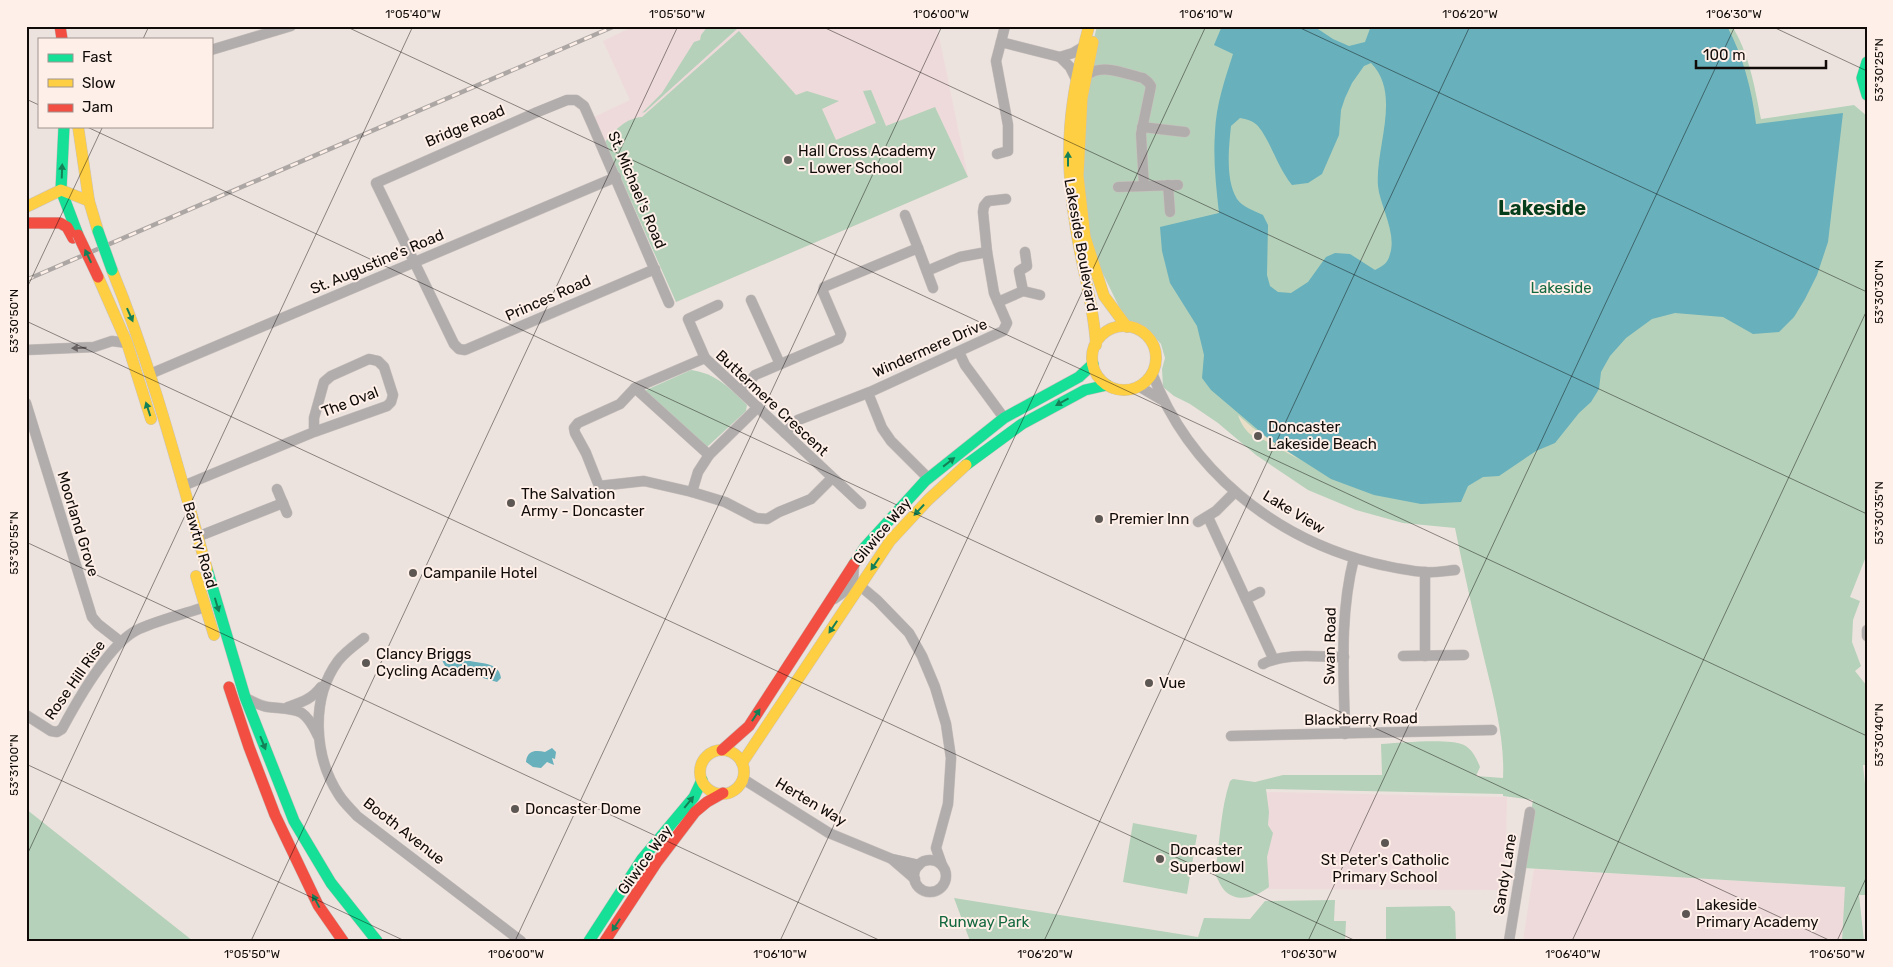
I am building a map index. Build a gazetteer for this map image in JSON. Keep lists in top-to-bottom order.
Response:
{
  "streets": {
    "main road": ["Lakeside Boulevard", "Gliwice Way", "Bawtry Road"],
    "street": [
      "Bridge Road",
      "St. Michael's Road",
      "St. Augustine's Road",
      "Princes Road",
      "Windermere Drive",
      "The Oval",
      "Buttermere Crescent",
      "Lake View",
      "Moorland Grove",
      "Swan Road",
      "Rose Hill Rise",
      "Blackberry Road",
      "Herten Way",
      "Booth Avenue",
      "Sandy Lane"
    ]
  },
  "crossings": [
    ["Bridge Road", "St. Michael's Road"],
    ["Bridge Road", "St. Augustine's Road"],
    ["Bridge Road", "Princes Road"],
    ["St. Michael's Road", "St. Augustine's Road"],
    ["St. Michael's Road", "Princes Road"],
    ["Lakeside Boulevard", "Lake View"],
    ["Lakeside Boulevard", "Gliwice Way"],
    ["St. Augustine's Road", "Princes Road"],
    ["St. Augustine's Road", "Bawtry Road"],
    ["Windermere Drive", "Buttermere Crescent"],
    ["The Oval", "Bawtry Road"],
    ["Lake View", "Gliwice Way"],
    ["Lake View", "Swan Road"],
    ["Moorland Grove", "Rose Hill Rise"],
    ["Gliwice Way", "Herten Way"],
    ["Bawtry Road", "Rose Hill Rise"],
    ["Swan Road", "Blackberry Road"]
  ],
  "districts": ["Lakeside"],
  "parks": ["Lakeside", "Runway Park"],
  "places": [
    "Hall Cross Academy - Lower School",
    "Doncaster Lakeside Beach",
    "The Salvation Army - Doncaster",
    "Premier Inn",
    "Campanile Hotel",
    "Clancy Briggs Cycling Academy",
    "Vue",
    "Doncaster Dome",
    "St Peter's Catholic Primary School",
    "Doncaster Superbowl",
    "Lakeside Primary Academy"
  ],
  "legend": ["Fast", "Slow", "Jam"],
  "scale_bar": "100 m",
  "coordinates": [
    "1°05'40\"W",
    "1°05'50\"W",
    "1°06'00\"W",
    "1°06'10\"W",
    "1°06'20\"W",
    "1°06'30\"W",
    "53°30'25\"N",
    "53°30'30\"N",
    "53°30'50\"N",
    "53°30'35\"N",
    "53°30'55\"N",
    "53°30'40\"N",
    "53°31'00\"N",
    "1°06'40\"W",
    "1°06'50\"W"
  ]
}
